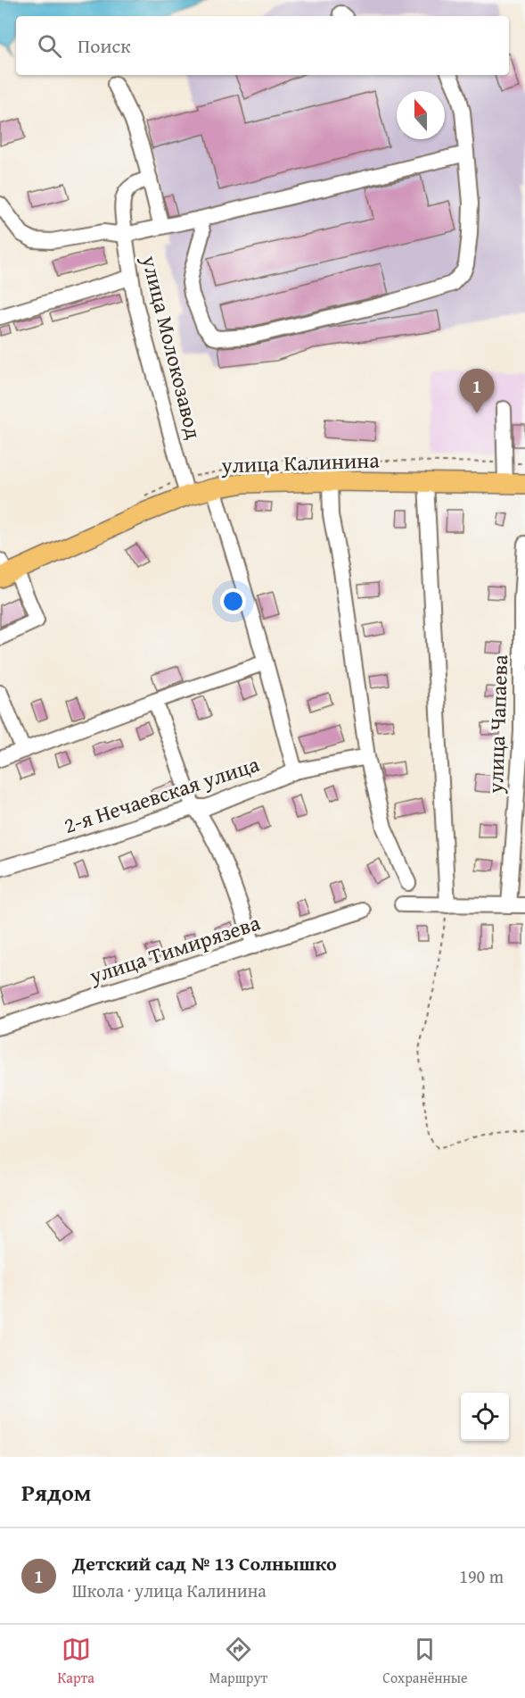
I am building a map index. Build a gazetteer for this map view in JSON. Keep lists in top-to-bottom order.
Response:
{
  "streets": {
    "main road": ["улица Калинина"],
    "street": [
      "улица Молокозавод",
      "улица Чапаева",
      "2-я Нечаевская улица",
      "улица Тимирязева"
    ]
  },
  "crossings": [
    ["улица Молокозавод", "улица Калинина"]
  ],
  "north": "top",
  "page": {
    "search": "Поиск",
    "pins": "1",
    "heading": "Рядом",
    "list": [
      {
        "mark": "1",
        "name": "Детский сад № 13 Солнышко",
        "note": "Школа · улица Калинина",
        "value": "190 m"
      }
    ],
    "nav": ["Карта", "Маршрут", "Сохранённые"]
  }
}
